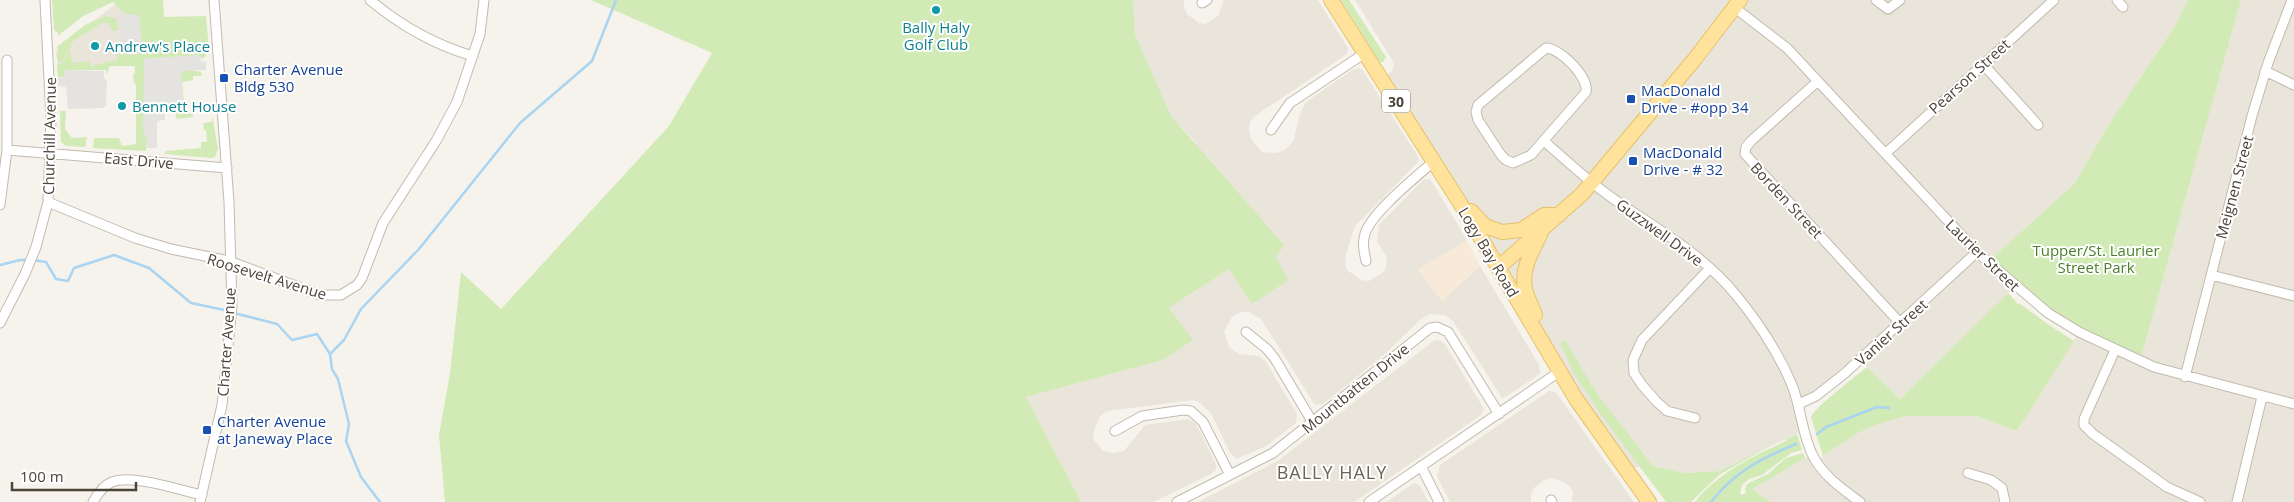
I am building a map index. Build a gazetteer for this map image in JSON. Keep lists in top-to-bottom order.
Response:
{
  "streets": {
    "main road": ["30", "Logy Bay Road"],
    "street": [
      "Pearson Street",
      "Churchill Avenue",
      "East Drive",
      "Meignen Street",
      "Borden Street",
      "Guzzwell Drive",
      "Laurier Street",
      "Roosevelt Avenue",
      "Vanier Street",
      "Charter Avenue",
      "Mountbatten Drive"
    ]
  },
  "crossings": [
    ["Pearson Street", "Laurier Street"],
    ["Churchill Avenue", "East Drive"],
    ["Churchill Avenue", "Roosevelt Avenue"],
    ["East Drive", "Charter Avenue"],
    ["Meignen Street", "Laurier Street"],
    ["Borden Street", "Laurier Street"],
    ["Borden Street", "Vanier Street"],
    ["Guzzwell Drive", "Vanier Street"],
    ["Laurier Street", "Vanier Street"],
    ["Roosevelt Avenue", "Charter Avenue"]
  ],
  "districts": ["BALLY HALY"],
  "parks": ["Tupper/St. Laurier Street Park"],
  "places": {
    "other": ["Bally Haly Golf Club", "Andrew's Place", "Bennett House"],
    "transit": [
      "Charter Avenue Bldg 530",
      "MacDonald Drive - #opp 34",
      "MacDonald Drive - # 32",
      "Charter Avenue at Janeway Place"
    ]
  },
  "scale_bar": "100 m"
}
